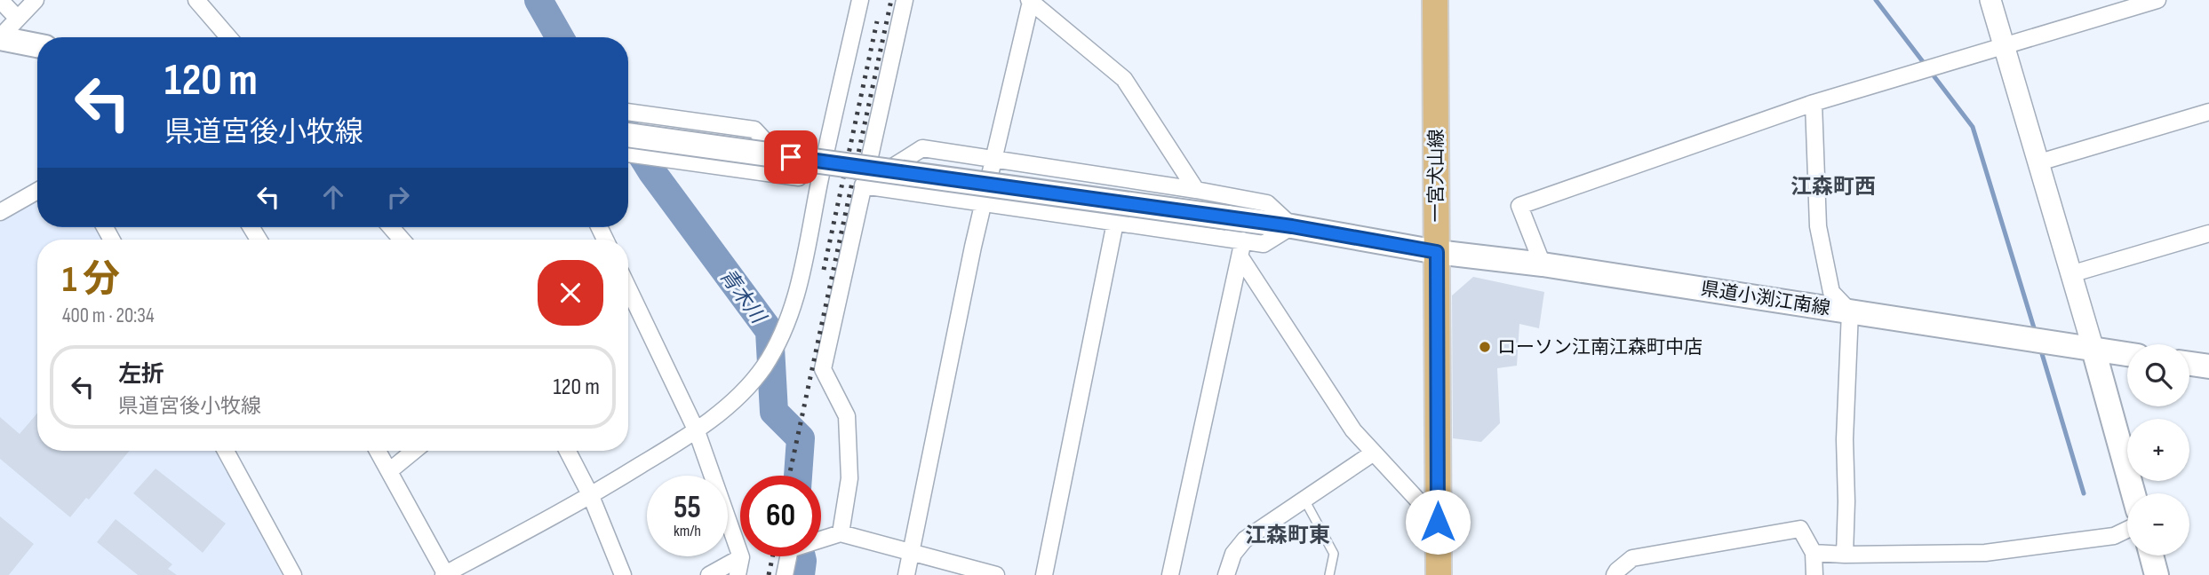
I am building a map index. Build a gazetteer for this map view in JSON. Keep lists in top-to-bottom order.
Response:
{
  "streets": {
    "main road": ["一宮犬山線", "県道小渕江南線"]
  },
  "crossings": [
    ["一宮犬山線", "県道小渕江南線"]
  ],
  "districts": ["江森町西", "江森町東"],
  "water": ["青木川"],
  "places": ["ローソン江南江森町中店"],
  "page": {
    "turn": ["120 m", "県道宮後小牧線"],
    "heading": ["1 分", "400 m · 20:34"],
    "map_buttons": ["+", "−"],
    "list": [
      {
        "name": "左折",
        "note": "県道宮後小牧線",
        "value": "120 m"
      }
    ],
    "speed": "55 km/h",
    "limit": "60"
  }
}
